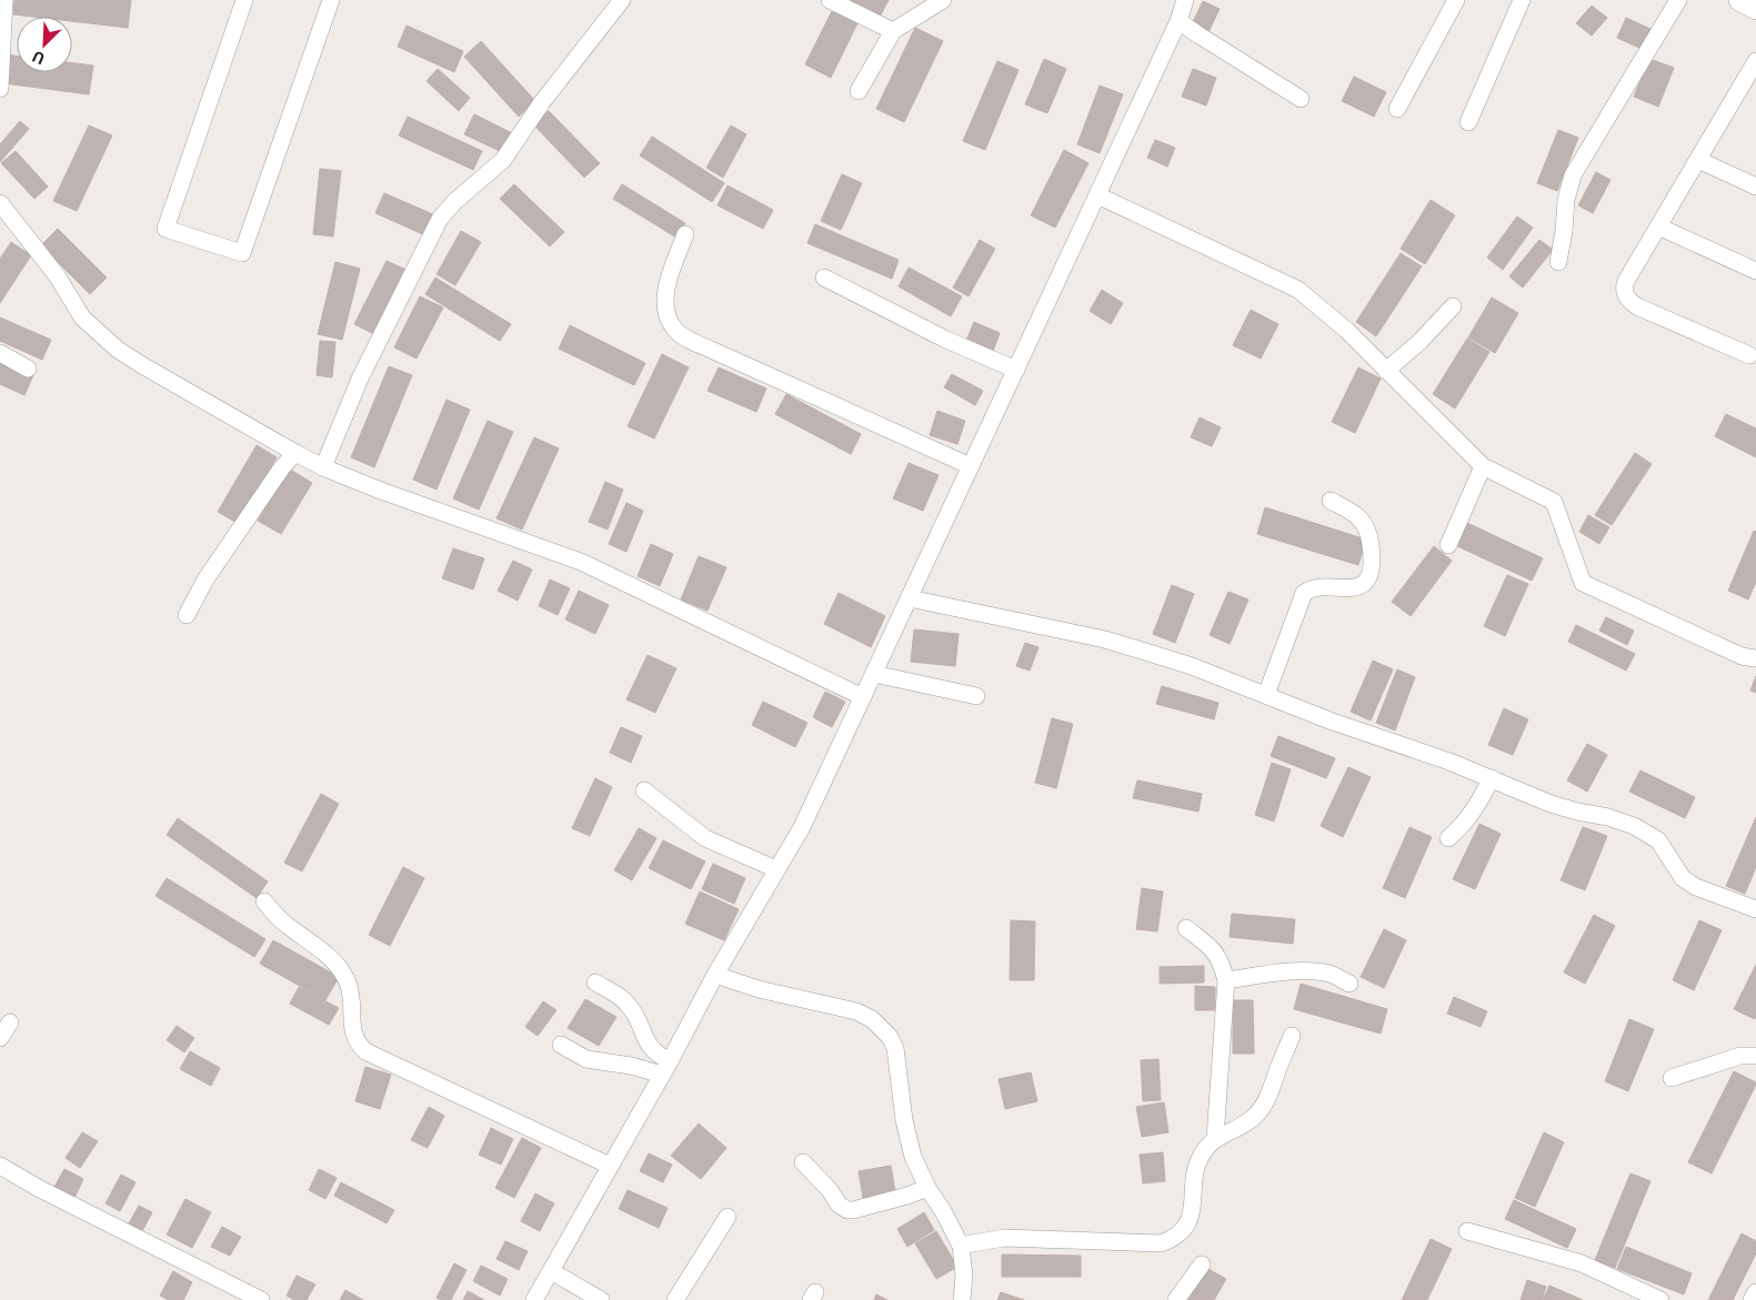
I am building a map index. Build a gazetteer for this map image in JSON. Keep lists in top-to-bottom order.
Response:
{
  "north": "bottom left"
}
